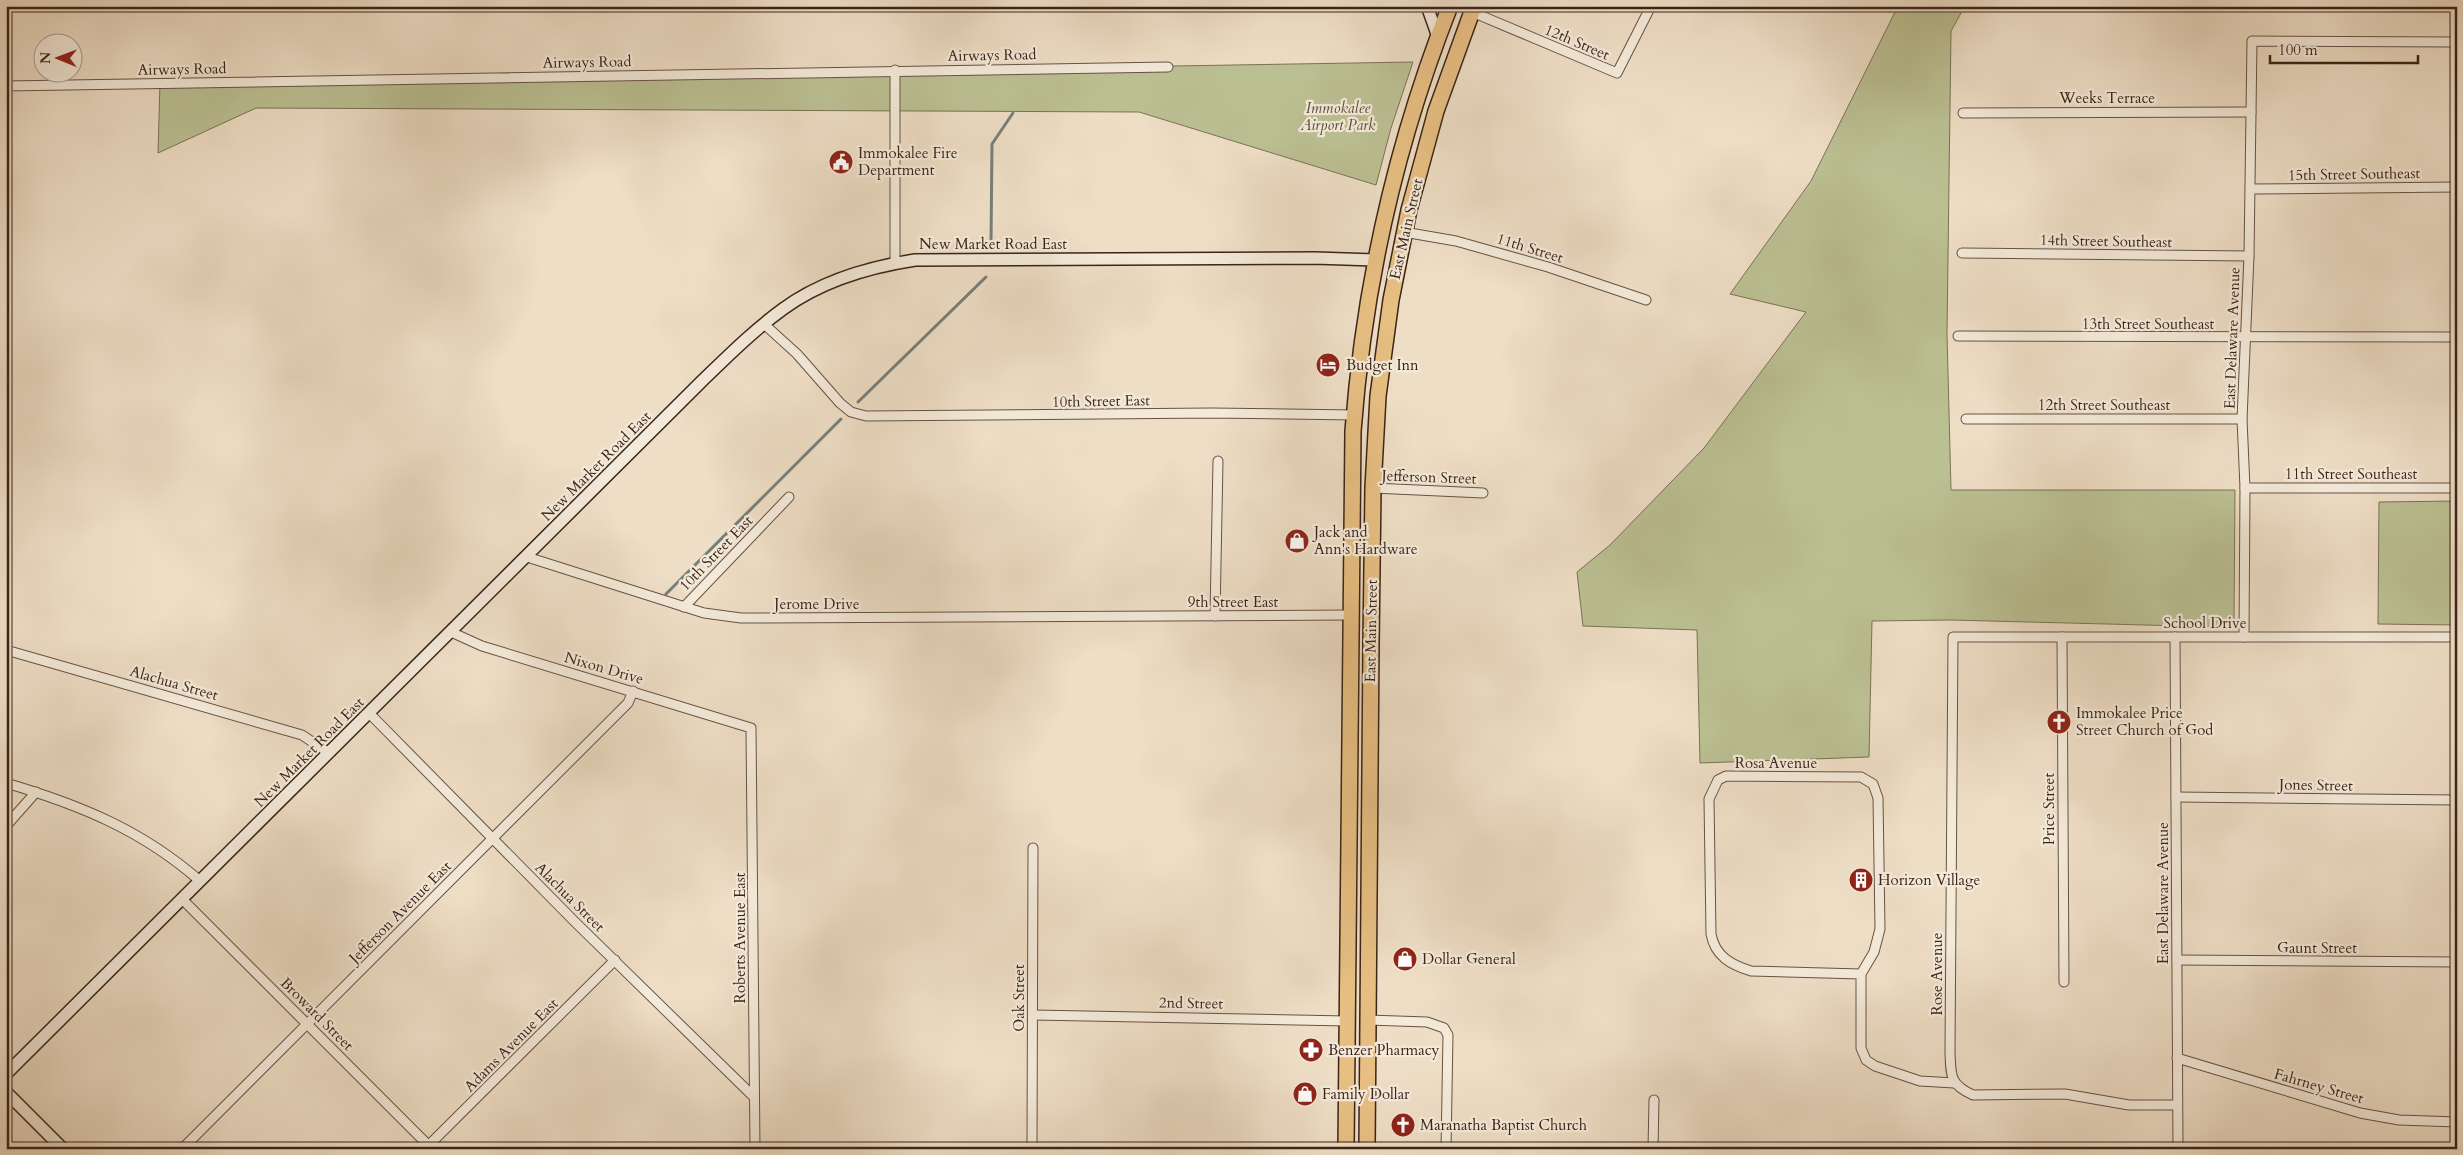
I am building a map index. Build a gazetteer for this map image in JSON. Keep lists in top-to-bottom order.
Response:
{
  "streets": {
    "highway": ["East Main Street"],
    "main road": ["New Market Road East"],
    "street": [
      "12th Street",
      "Airways Road",
      "Weeks Terrace",
      "15th Street Southeast",
      "14th Street Southeast",
      "11th Street",
      "13th Street Southeast",
      "East Delaware Avenue",
      "10th Street East",
      "12th Street Southeast",
      "11th Street Southeast",
      "Jefferson Street",
      "9th Street East",
      "Jerome Drive",
      "School Drive",
      "Nixon Drive",
      "Alachua Street",
      "Rosa Avenue",
      "Jones Street",
      "Price Street",
      "Jefferson Avenue East",
      "Roberts Avenue East",
      "Gaunt Street",
      "Rose Avenue",
      "Oak Street",
      "2nd Street",
      "Broward Street",
      "Adams Avenue East",
      "Fahrney Street"
    ]
  },
  "crossings": [
    ["12th Street", "East Main Street"],
    ["Weeks Terrace", "East Delaware Avenue"],
    ["15th Street Southeast", "East Delaware Avenue"],
    ["East Main Street", "New Market Road East"],
    ["East Main Street", "11th Street"],
    ["East Main Street", "10th Street East"],
    ["East Main Street", "Jefferson Street"],
    ["East Main Street", "9th Street East"],
    ["East Main Street", "2nd Street"],
    ["14th Street Southeast", "East Delaware Avenue"],
    ["New Market Road East", "10th Street East"],
    ["New Market Road East", "Jerome Drive"],
    ["New Market Road East", "Nixon Drive"],
    ["New Market Road East", "Alachua Street"],
    ["New Market Road East", "Broward Street"],
    ["13th Street Southeast", "East Delaware Avenue"],
    ["East Delaware Avenue", "12th Street Southeast"],
    ["East Delaware Avenue", "11th Street Southeast"],
    ["East Delaware Avenue", "School Drive"],
    ["East Delaware Avenue", "Jones Street"],
    ["East Delaware Avenue", "Gaunt Street"],
    ["East Delaware Avenue", "Fahrney Street"],
    ["10th Street East", "Jerome Drive"],
    ["9th Street East", "Jerome Drive"],
    ["School Drive", "Price Street"],
    ["School Drive", "Rose Avenue"],
    ["Nixon Drive", "Jefferson Avenue East"],
    ["Nixon Drive", "Roberts Avenue East"],
    ["Alachua Street", "Jefferson Avenue East"],
    ["Alachua Street", "Roberts Avenue East"],
    ["Alachua Street", "Adams Avenue East"],
    ["Jefferson Avenue East", "Broward Street"],
    ["Oak Street", "2nd Street"],
    ["Broward Street", "Adams Avenue East"]
  ],
  "parks": ["Immokalee Airport Park"],
  "places": {
    "public building": ["Immokalee Fire Department"],
    "hotel": ["Budget Inn"],
    "shop": ["Jack and Ann's Hardware", "Dollar General", "Family Dollar"],
    "church": ["Immokalee Price Street Church of God", "Maranatha Baptist Church"],
    "building": ["Horizon Village"],
    "pharmacy": ["Benzer Pharmacy"]
  },
  "scale_bar": "100 m",
  "north": "left"
}
